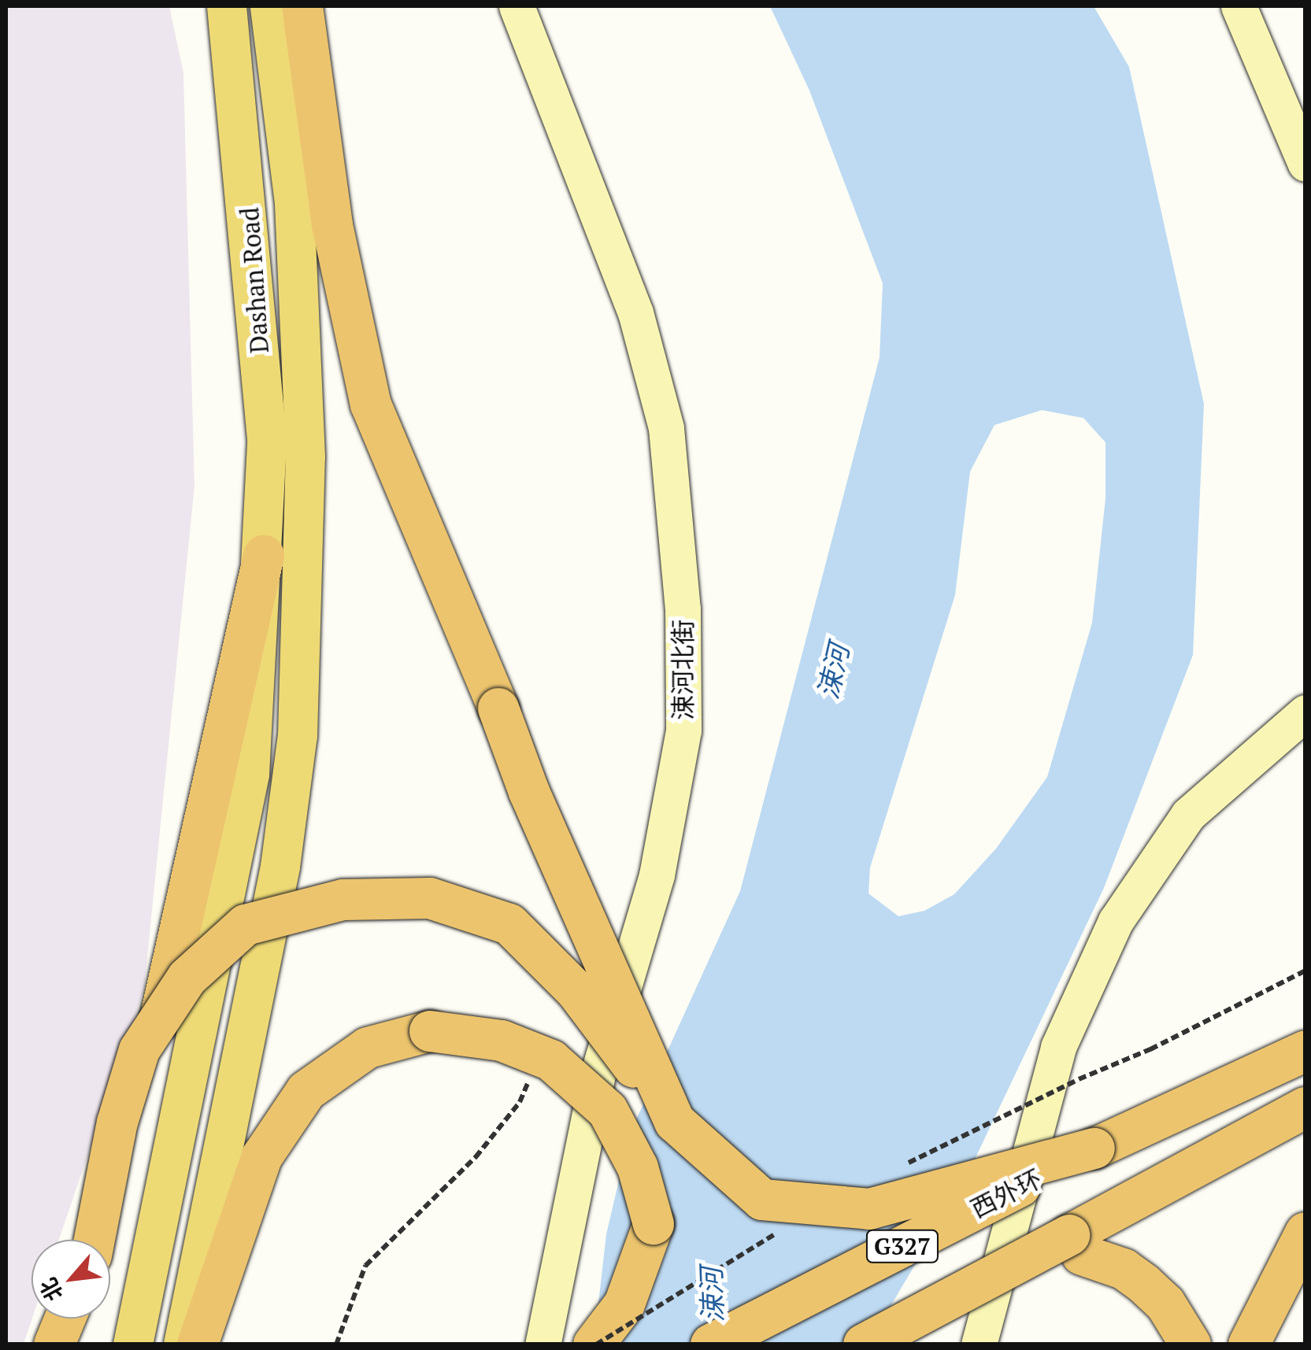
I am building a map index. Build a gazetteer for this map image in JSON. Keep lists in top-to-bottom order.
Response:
{
  "streets": {
    "highway": ["西外环", "G327"],
    "main road": ["Dashan Road", "涑河北街"]
  },
  "water": ["涑河"],
  "north": "bottom left"
}
